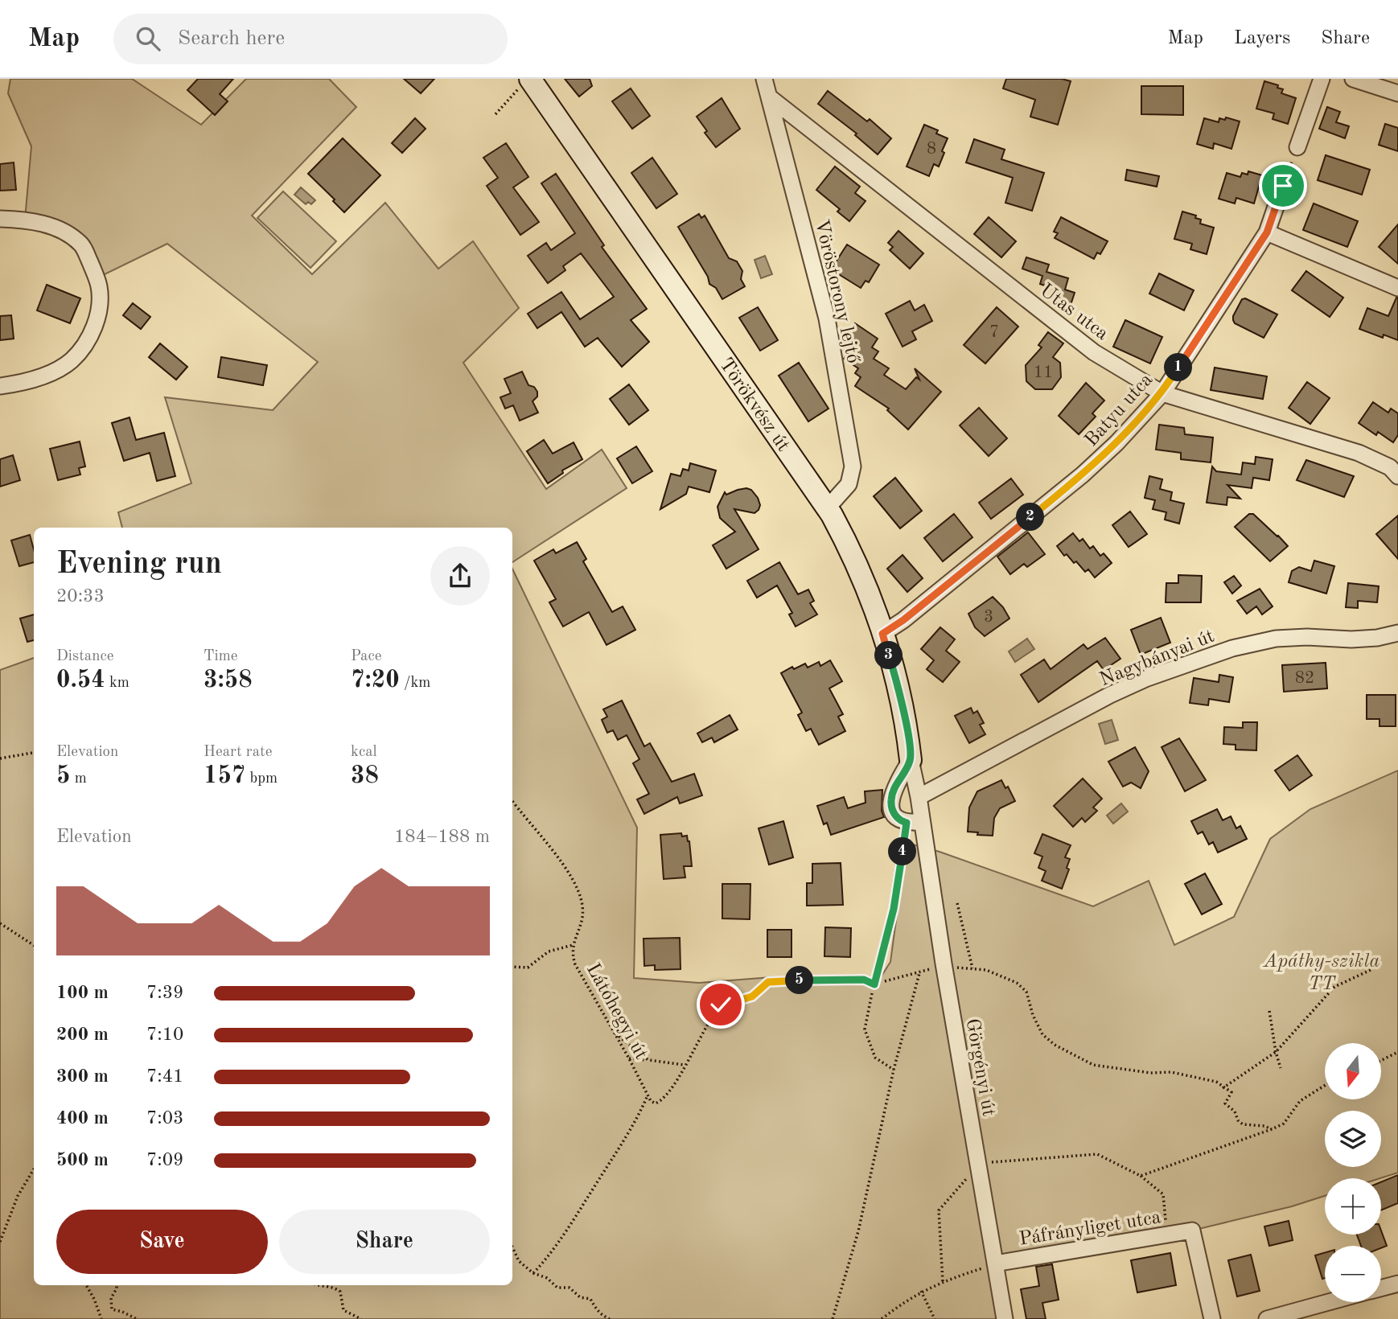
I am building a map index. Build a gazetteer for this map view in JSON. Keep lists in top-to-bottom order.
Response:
{
  "streets": {
    "street": [
      "Vöröstorony lejtő",
      "Utas utca",
      "Törökvész út",
      "Batyu utca",
      "Nagybányai út",
      "Görgényi út",
      "Páfrányliget utca"
    ],
    "path": ["Látóhegyi út"]
  },
  "crossings": [
    ["Vöröstorony lejtő", "Utas utca"],
    ["Vöröstorony lejtő", "Törökvész út"],
    ["Utas utca", "Batyu utca"],
    ["Törökvész út", "Batyu utca"],
    ["Törökvész út", "Nagybányai út"],
    ["Törökvész út", "Görgényi út"],
    ["Görgényi út", "Páfrányliget utca"]
  ],
  "parks": ["Apáthy-szikla TT"],
  "house_numbers": [
    "8",
    "7",
    "11",
    "3",
    "82"
  ],
  "north": "bottom",
  "page": {
    "header": "Map",
    "search": "Search here",
    "nav": ["Map", "Layers", "Share"],
    "pins": [
      "1",
      "2",
      "3",
      "4",
      "5"
    ],
    "heading": ["Evening run", "20:33"],
    "stats": [
      ["Distance", "0.54 km"],
      ["Time", "3:58"],
      ["Pace", "7:20 /km"],
      ["Elevation", "5 m"],
      ["Heart rate", "157 bpm"],
      ["kcal", "38"]
    ],
    "chart": ["Elevation", "184–188 m"],
    "list": [
      {
        "name": "100 m",
        "note": "7:39"
      },
      {
        "name": "200 m",
        "note": "7:10"
      },
      {
        "name": "300 m",
        "note": "7:41"
      },
      {
        "name": "400 m",
        "note": "7:03"
      },
      {
        "name": "500 m",
        "note": "7:09"
      }
    ],
    "map_buttons": ["+", "−"],
    "buttons": ["Save", "Share"]
  }
}
